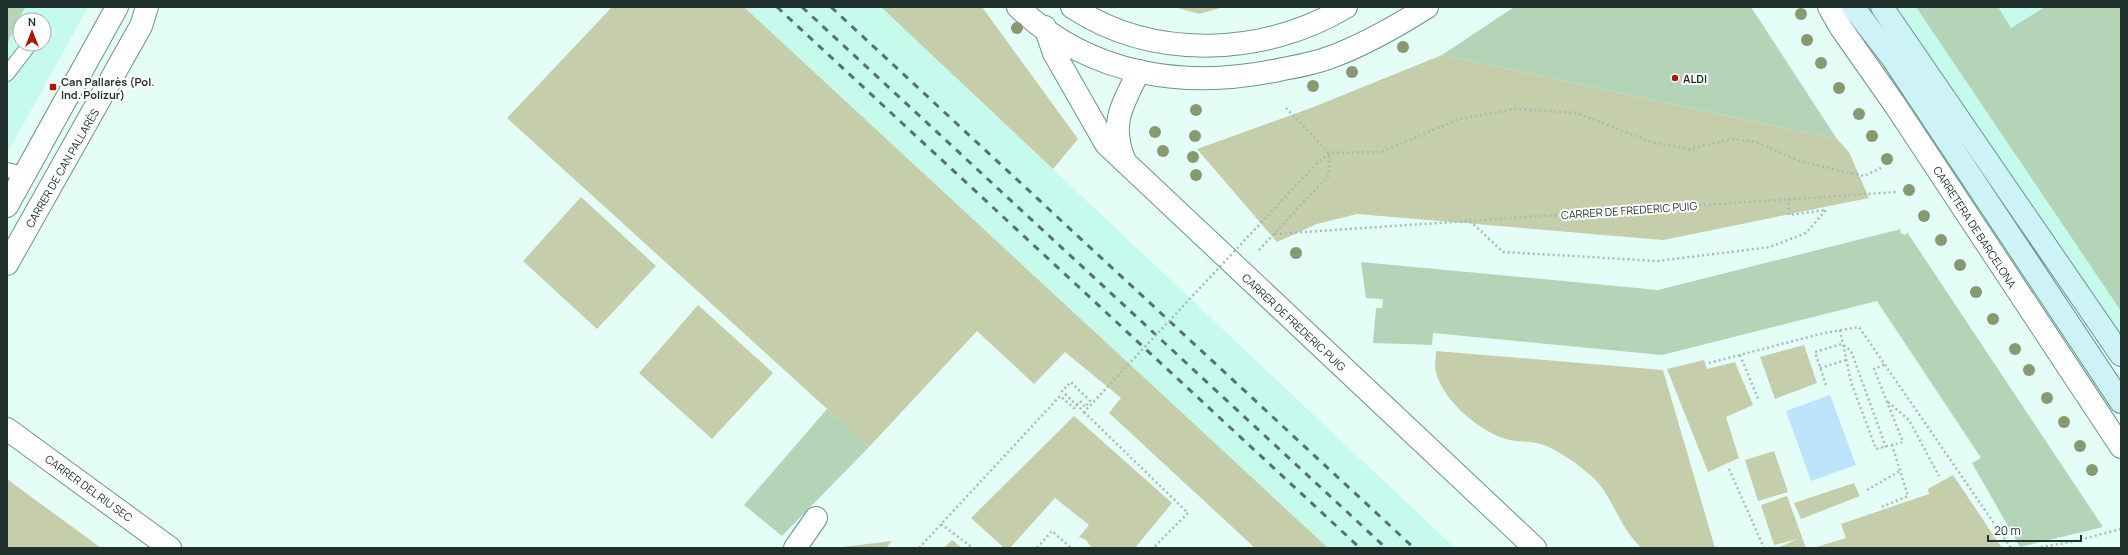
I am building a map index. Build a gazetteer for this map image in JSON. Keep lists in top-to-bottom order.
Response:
{
  "streets": {
    "street": [
      "CARRER DE CAN PALLARÈS",
      "CARRER DE FREDERIC PUIG",
      "CARRETERA DE BARCELONA",
      "CARRER DEL RIU SEC"
    ]
  },
  "places": {
    "other": ["ALDI"],
    "transit": ["Can Pallarès (Pol. Ind. Polizur)"]
  },
  "scale_bar": "20 m",
  "north": "top"
}
